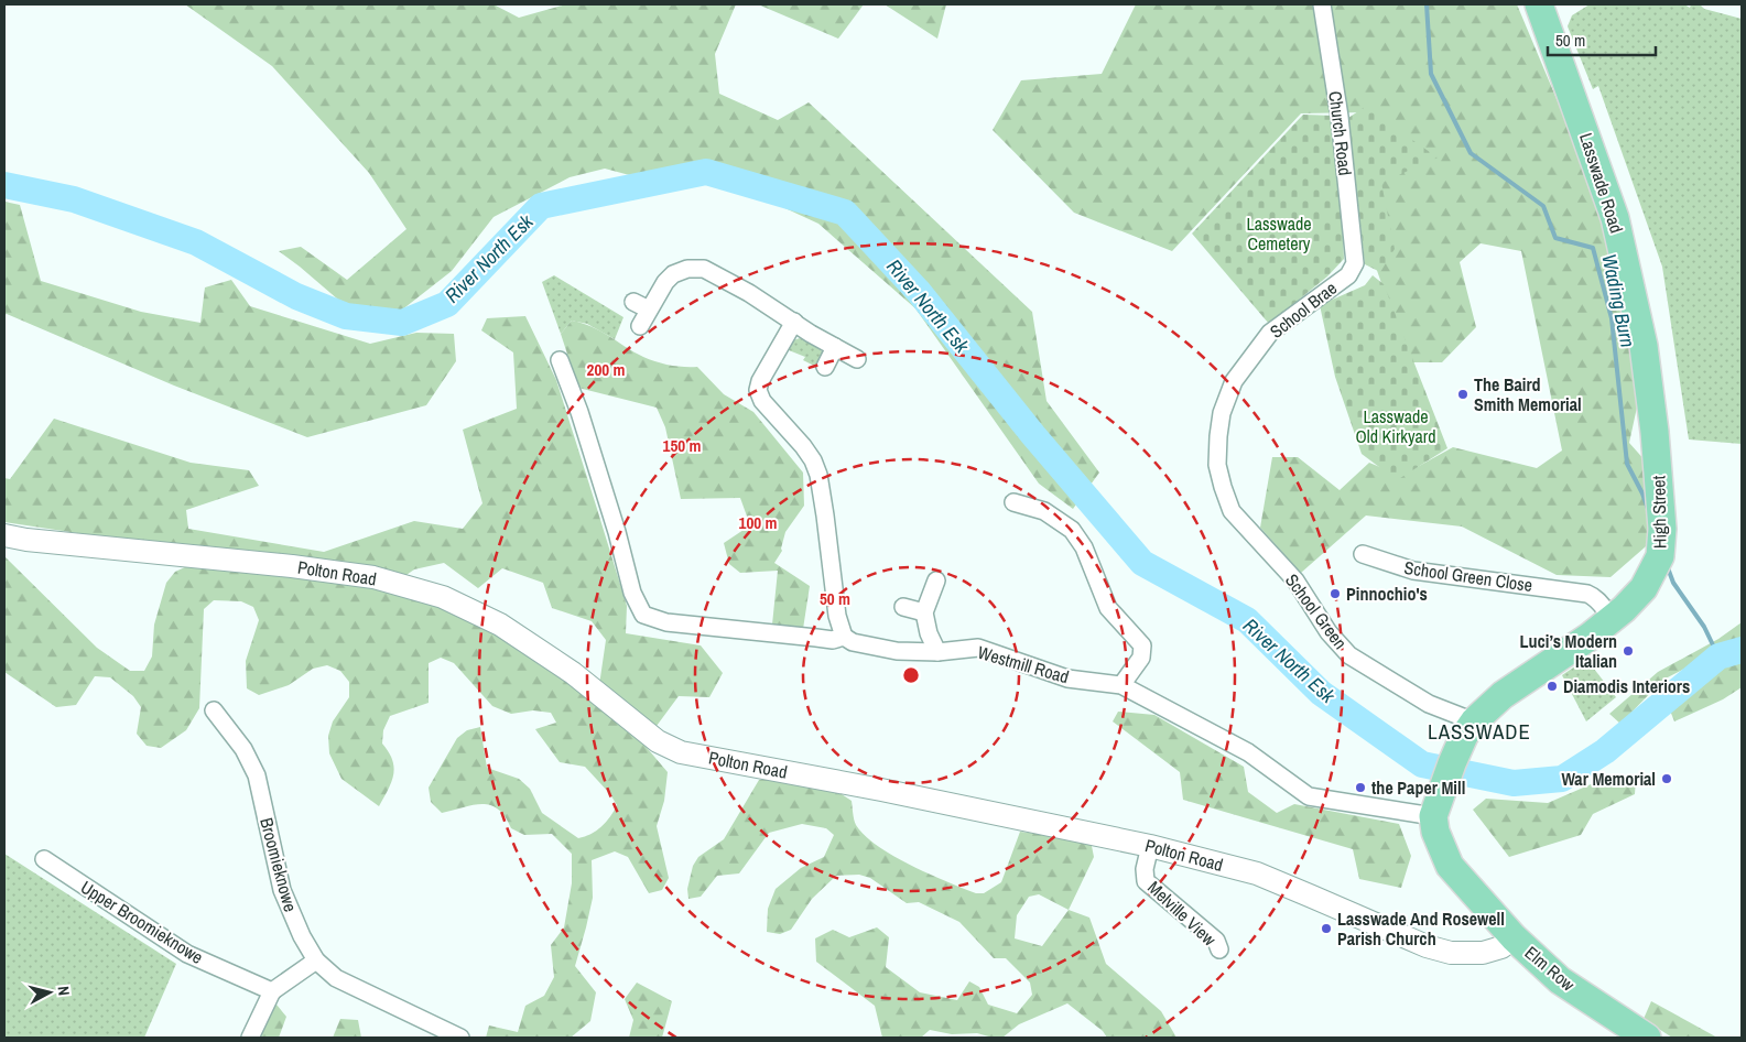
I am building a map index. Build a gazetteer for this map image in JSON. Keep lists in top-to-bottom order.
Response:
{
  "streets": {
    "main road": ["Lasswade Road", "High Street", "Elm Row"],
    "street": [
      "Church Road",
      "School Brae",
      "Polton Road",
      "School Green Close",
      "School Green",
      "Westmill Road",
      "Broomieknowe",
      "Melville View",
      "Upper Broomieknowe"
    ]
  },
  "crossings": [
    ["Church Road", "School Brae"],
    ["Lasswade Road", "High Street"],
    ["School Brae", "School Green"],
    ["High Street", "School Green Close"],
    ["High Street", "School Green"],
    ["High Street", "Westmill Road"],
    ["High Street", "Elm Row"],
    ["Polton Road", "Melville View"],
    ["Polton Road", "Elm Row"],
    ["Westmill Road", "Elm Row"]
  ],
  "districts": ["LASSWADE"],
  "water": ["River North Esk", "Wading Burn"],
  "parks": ["Lasswade Cemetery", "Lasswade Old Kirkyard"],
  "places": [
    "The Baird Smith Memorial",
    "Pinnochio's",
    "Luci’s Modern Italian",
    "Diamodis Interiors",
    "War Memorial",
    "the Paper Mill",
    "Lasswade And Rosewell Parish Church"
  ],
  "scale_bar": "50 m",
  "north": "right",
  "rings": [
    "200 m",
    "150 m",
    "100 m",
    "50 m"
  ]
}
